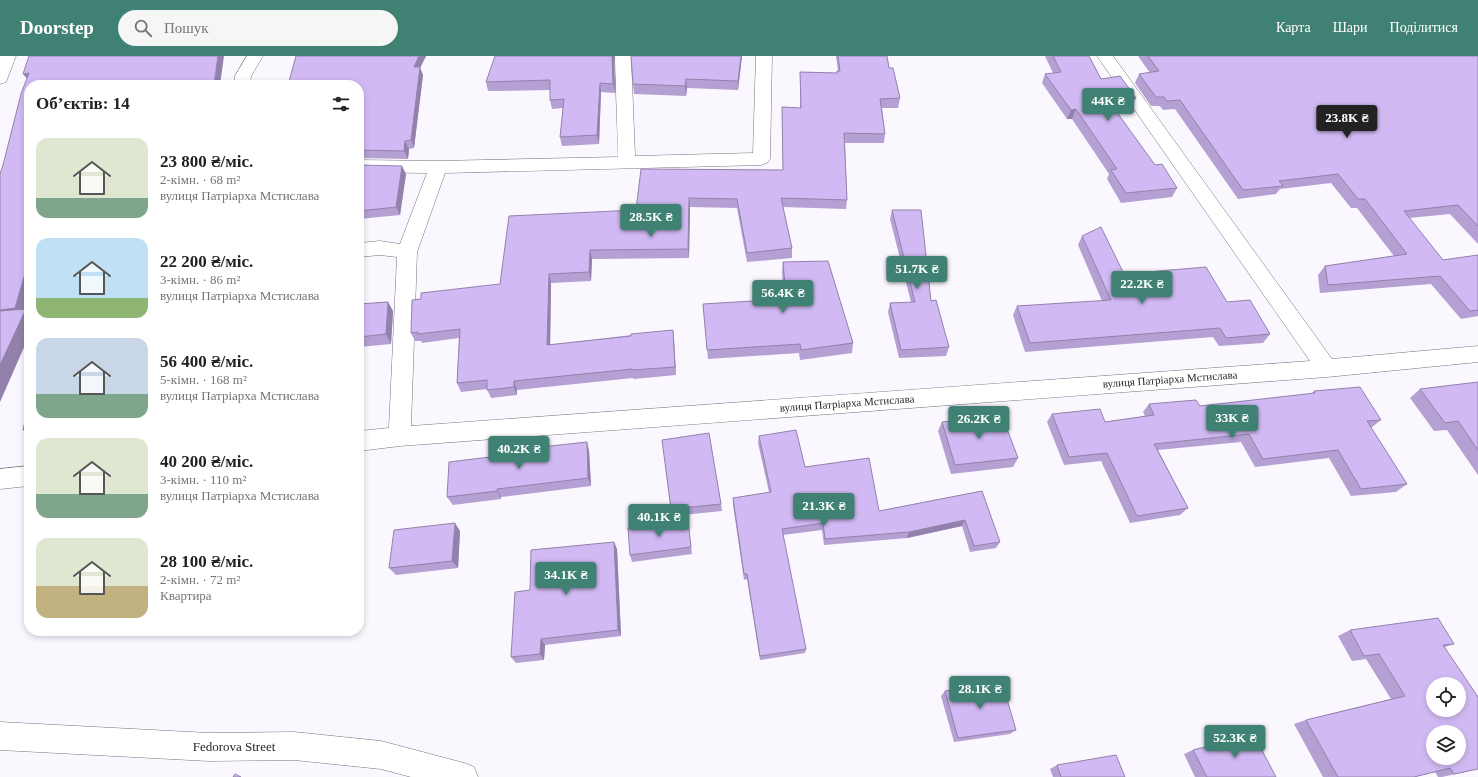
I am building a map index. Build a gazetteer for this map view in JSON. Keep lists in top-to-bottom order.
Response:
{
  "streets": {
    "street": ["вулиця Патріарха Мстислава", "Fedorova Street"]
  },
  "page": {
    "header": "Doorstep",
    "search": "Пошук",
    "nav": ["Карта", "Шари", "Поділитися"],
    "heading": "Об’єктів: 14",
    "price": [
      "44K ₴",
      "23.8K ₴",
      "28.5K ₴",
      "51.7K ₴",
      "22.2K ₴",
      "56.4K ₴",
      "33K ₴",
      "26.2K ₴",
      "40.2K ₴",
      "21.3K ₴",
      "40.1K ₴",
      "34.1K ₴",
      "28.1K ₴",
      "52.3K ₴"
    ],
    "list": [
      {
        "name": "23 800 ₴/міс.",
        "note": "2-кімн. · 68 m² · вулиця Патріарха Мстислава"
      },
      {
        "name": "22 200 ₴/міс.",
        "note": "3-кімн. · 86 m² · вулиця Патріарха Мстислава"
      },
      {
        "name": "56 400 ₴/міс.",
        "note": "5-кімн. · 168 m² · вулиця Патріарха Мстислава"
      },
      {
        "name": "40 200 ₴/міс.",
        "note": "3-кімн. · 110 m² · вулиця Патріарха Мстислава"
      },
      {
        "name": "28 100 ₴/міс.",
        "note": "2-кімн. · 72 m² · Квартира"
      }
    ]
  }
}
